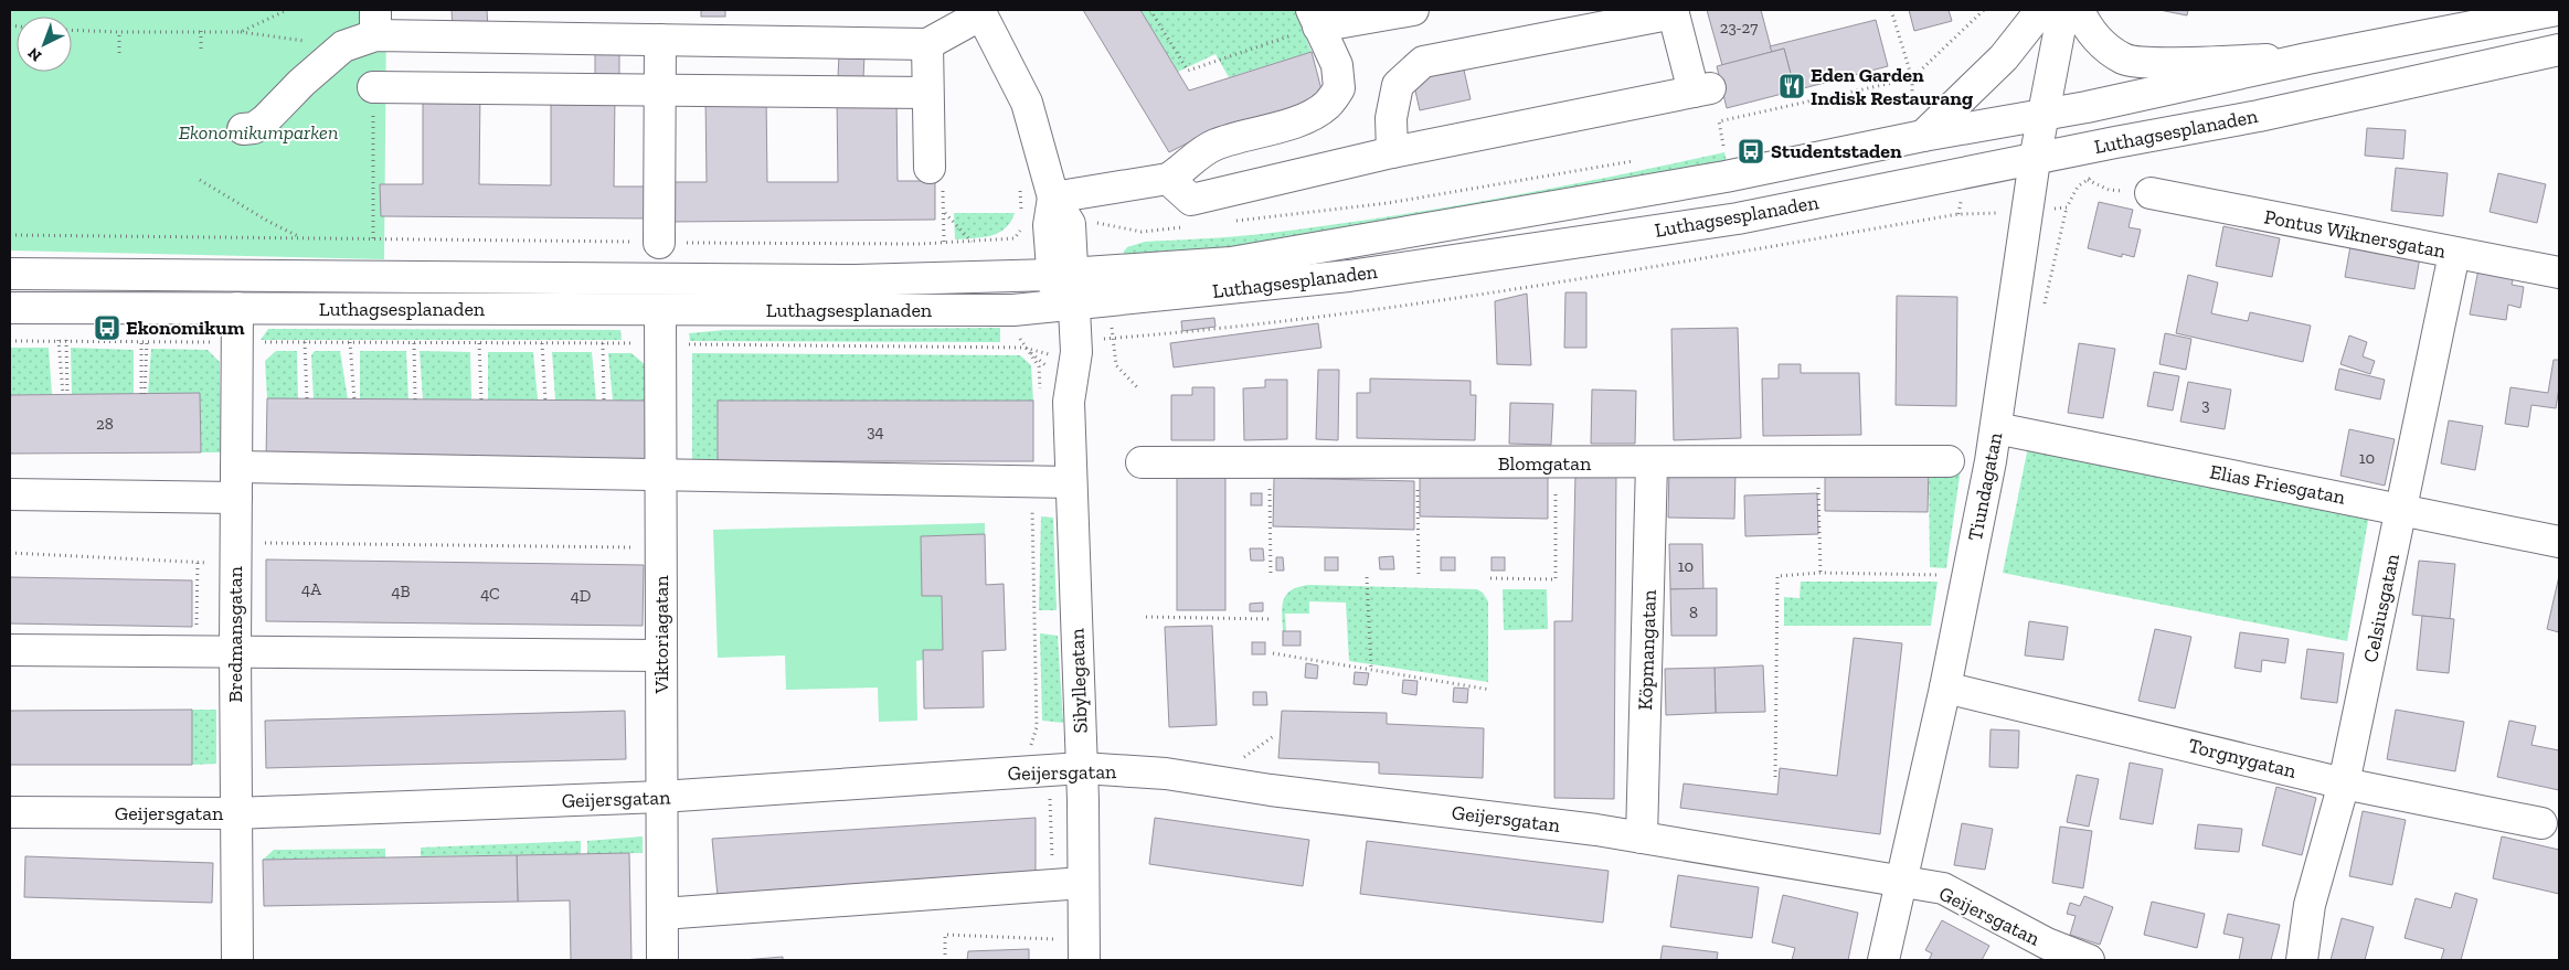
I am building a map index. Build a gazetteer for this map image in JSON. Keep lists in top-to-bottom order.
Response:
{
  "streets": {
    "street": [
      "Luthagsesplanaden",
      "Pontus Wiknersgatan",
      "Blomgatan",
      "Elias Friesgatan",
      "Tiundagatan",
      "Celsiusgatan",
      "Bredmansgatan",
      "Viktoriagatan",
      "Köpmangatan",
      "Sibyllegatan",
      "Torgnygatan",
      "Geijersgatan"
    ]
  },
  "crossings": [
    ["Luthagsesplanaden", "Tiundagatan"],
    ["Luthagsesplanaden", "Bredmansgatan"],
    ["Luthagsesplanaden", "Viktoriagatan"],
    ["Luthagsesplanaden", "Sibyllegatan"],
    ["Pontus Wiknersgatan", "Celsiusgatan"],
    ["Blomgatan", "Köpmangatan"],
    ["Elias Friesgatan", "Tiundagatan"],
    ["Elias Friesgatan", "Celsiusgatan"],
    ["Tiundagatan", "Torgnygatan"],
    ["Tiundagatan", "Geijersgatan"],
    ["Celsiusgatan", "Torgnygatan"],
    ["Bredmansgatan", "Geijersgatan"],
    ["Viktoriagatan", "Geijersgatan"],
    ["Köpmangatan", "Geijersgatan"],
    ["Sibyllegatan", "Geijersgatan"]
  ],
  "parks": ["Ekonomikumparken"],
  "places": {
    "restaurant": ["Eden Garden Indisk Restaurang"],
    "bus stop": ["Studentstaden", "Ekonomikum"]
  },
  "house_numbers": [
    "23-27",
    "3",
    "28",
    "34",
    "10",
    "10",
    "4A",
    "4B",
    "4C",
    "4D",
    "8"
  ],
  "north": "bottom left"
}
